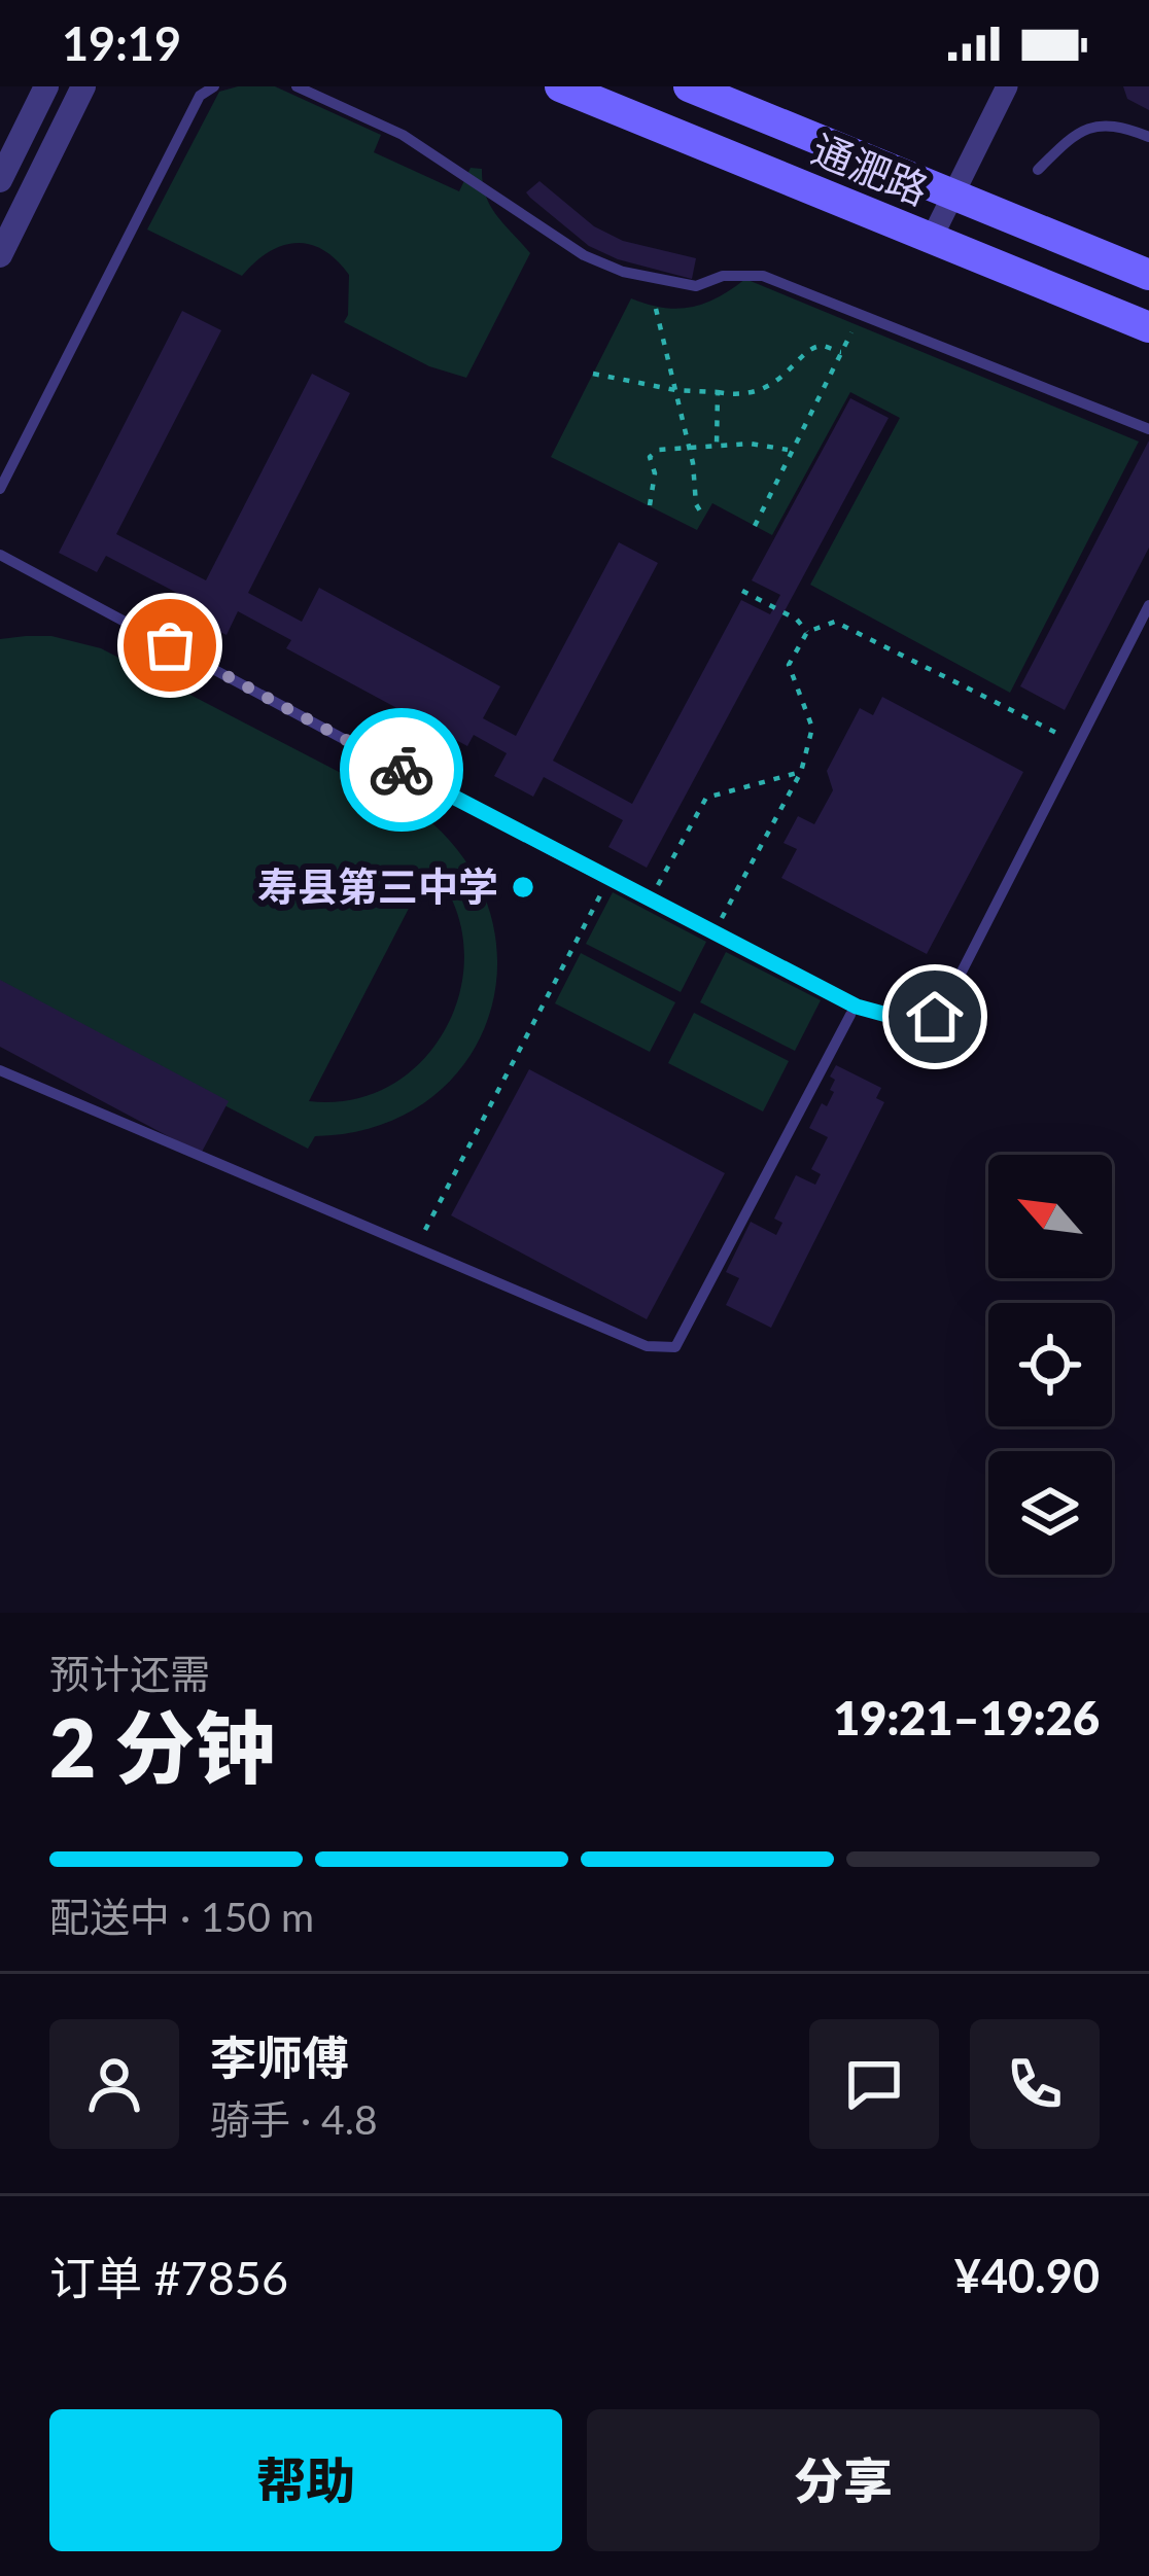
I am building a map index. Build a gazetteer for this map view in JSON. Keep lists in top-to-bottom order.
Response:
{
  "streets": {
    "main road": ["通淝路"]
  },
  "places": ["寿县第三中学"],
  "north": "top left",
  "page": {
    "status": "19:19",
    "heading": ["2 分钟", "预计还需", "19:21–19:26"],
    "panel": [
      "李师傅",
      "骑手 · 4.8",
      "订单 #7856",
      "¥40.90"
    ],
    "bar": "配送中 · 150 m",
    "buttons": ["帮助", "分享"]
  }
}
